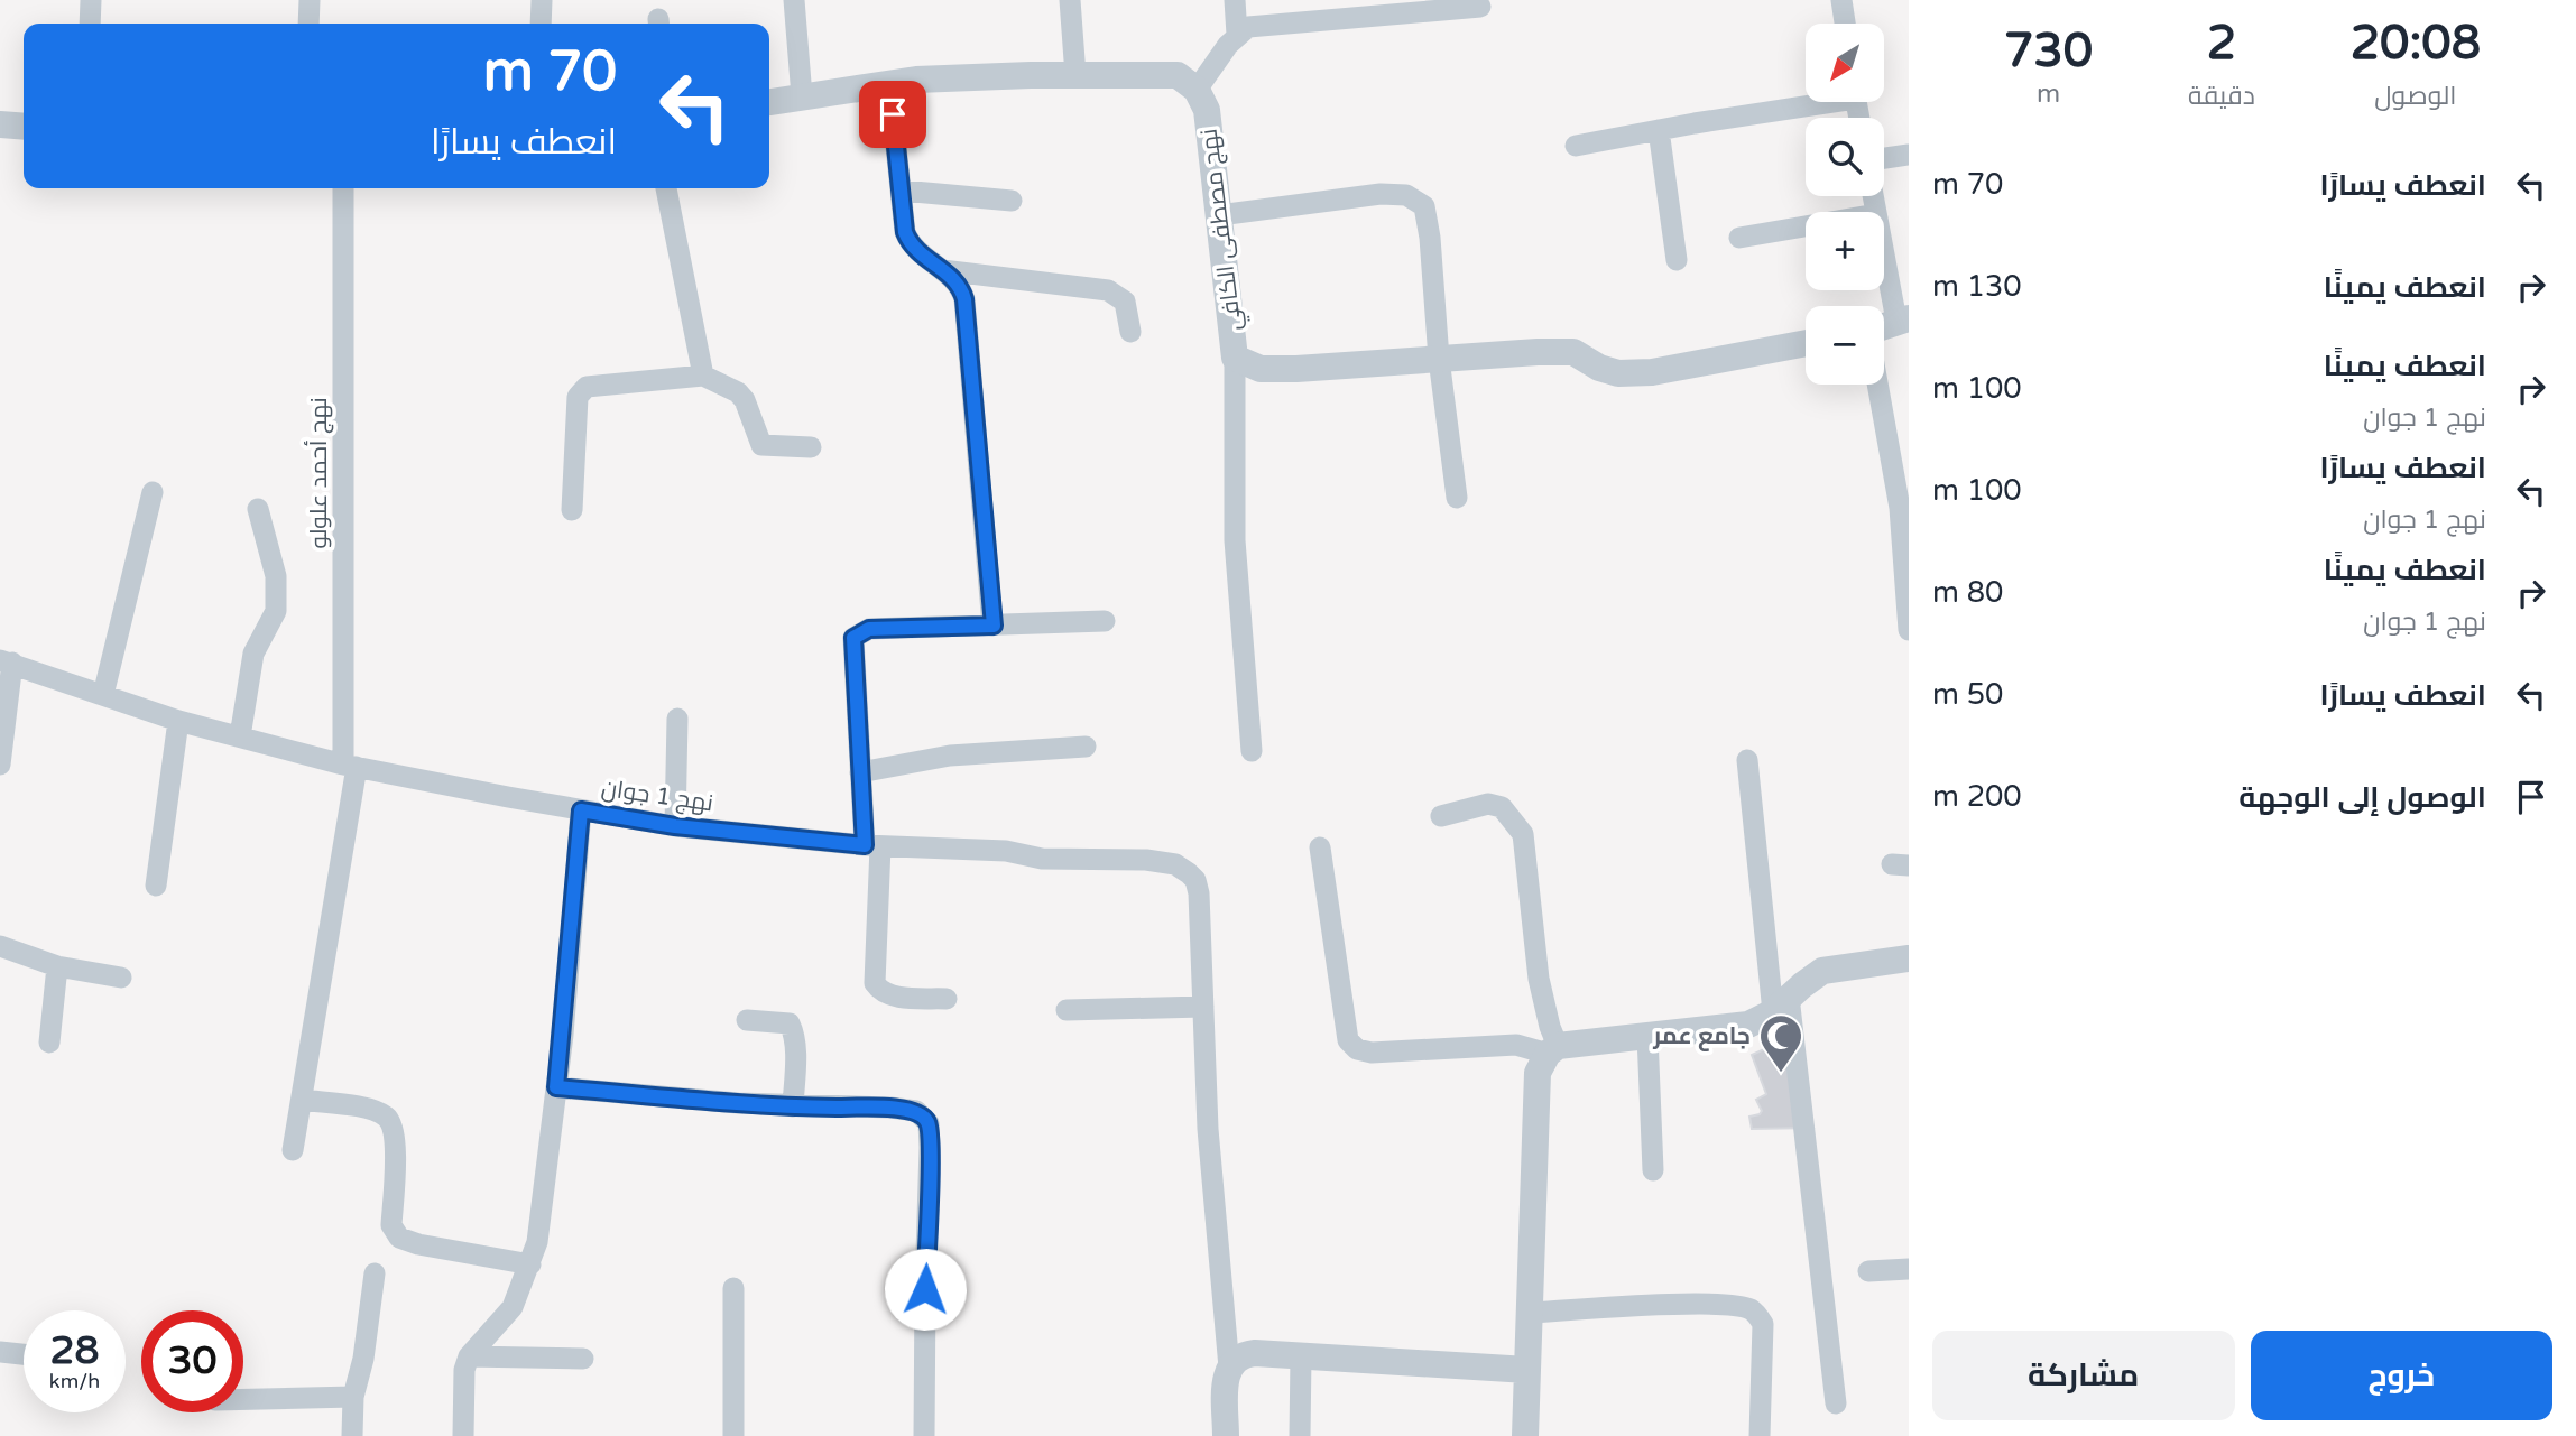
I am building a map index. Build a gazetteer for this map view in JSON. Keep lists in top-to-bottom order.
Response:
{
  "streets": {
    "street": ["نهج مصطفى الكافي", "نهج أحمد علولو", "نهج 1 جوان"]
  },
  "crossings": [
    ["نهج أحمد علولو", "نهج 1 جوان"]
  ],
  "places": {
    "mosque": ["جامع عمر"]
  },
  "north": "bottom left",
  "page": {
    "eta": [
      "20:08",
      "الوصول",
      "2",
      "دقيقة",
      "730",
      "m"
    ],
    "map_buttons": ["+", "−"],
    "turn": ["70 m", "انعطف يسارًا"],
    "list": [
      {
        "name": "انعطف يسارًا",
        "value": "70 m"
      },
      {
        "name": "انعطف يمينًا",
        "value": "130 m"
      },
      {
        "name": "انعطف يمينًا",
        "note": "نهج 1 جوان",
        "value": "100 m"
      },
      {
        "name": "انعطف يسارًا",
        "note": "نهج 1 جوان",
        "value": "100 m"
      },
      {
        "name": "انعطف يمينًا",
        "note": "نهج 1 جوان",
        "value": "80 m"
      },
      {
        "name": "انعطف يسارًا",
        "value": "50 m"
      },
      {
        "name": "الوصول إلى الوجهة",
        "value": "200 m"
      }
    ],
    "speed": "28 km/h",
    "limit": "30",
    "buttons": ["خروج", "مشاركة"]
  }
}
